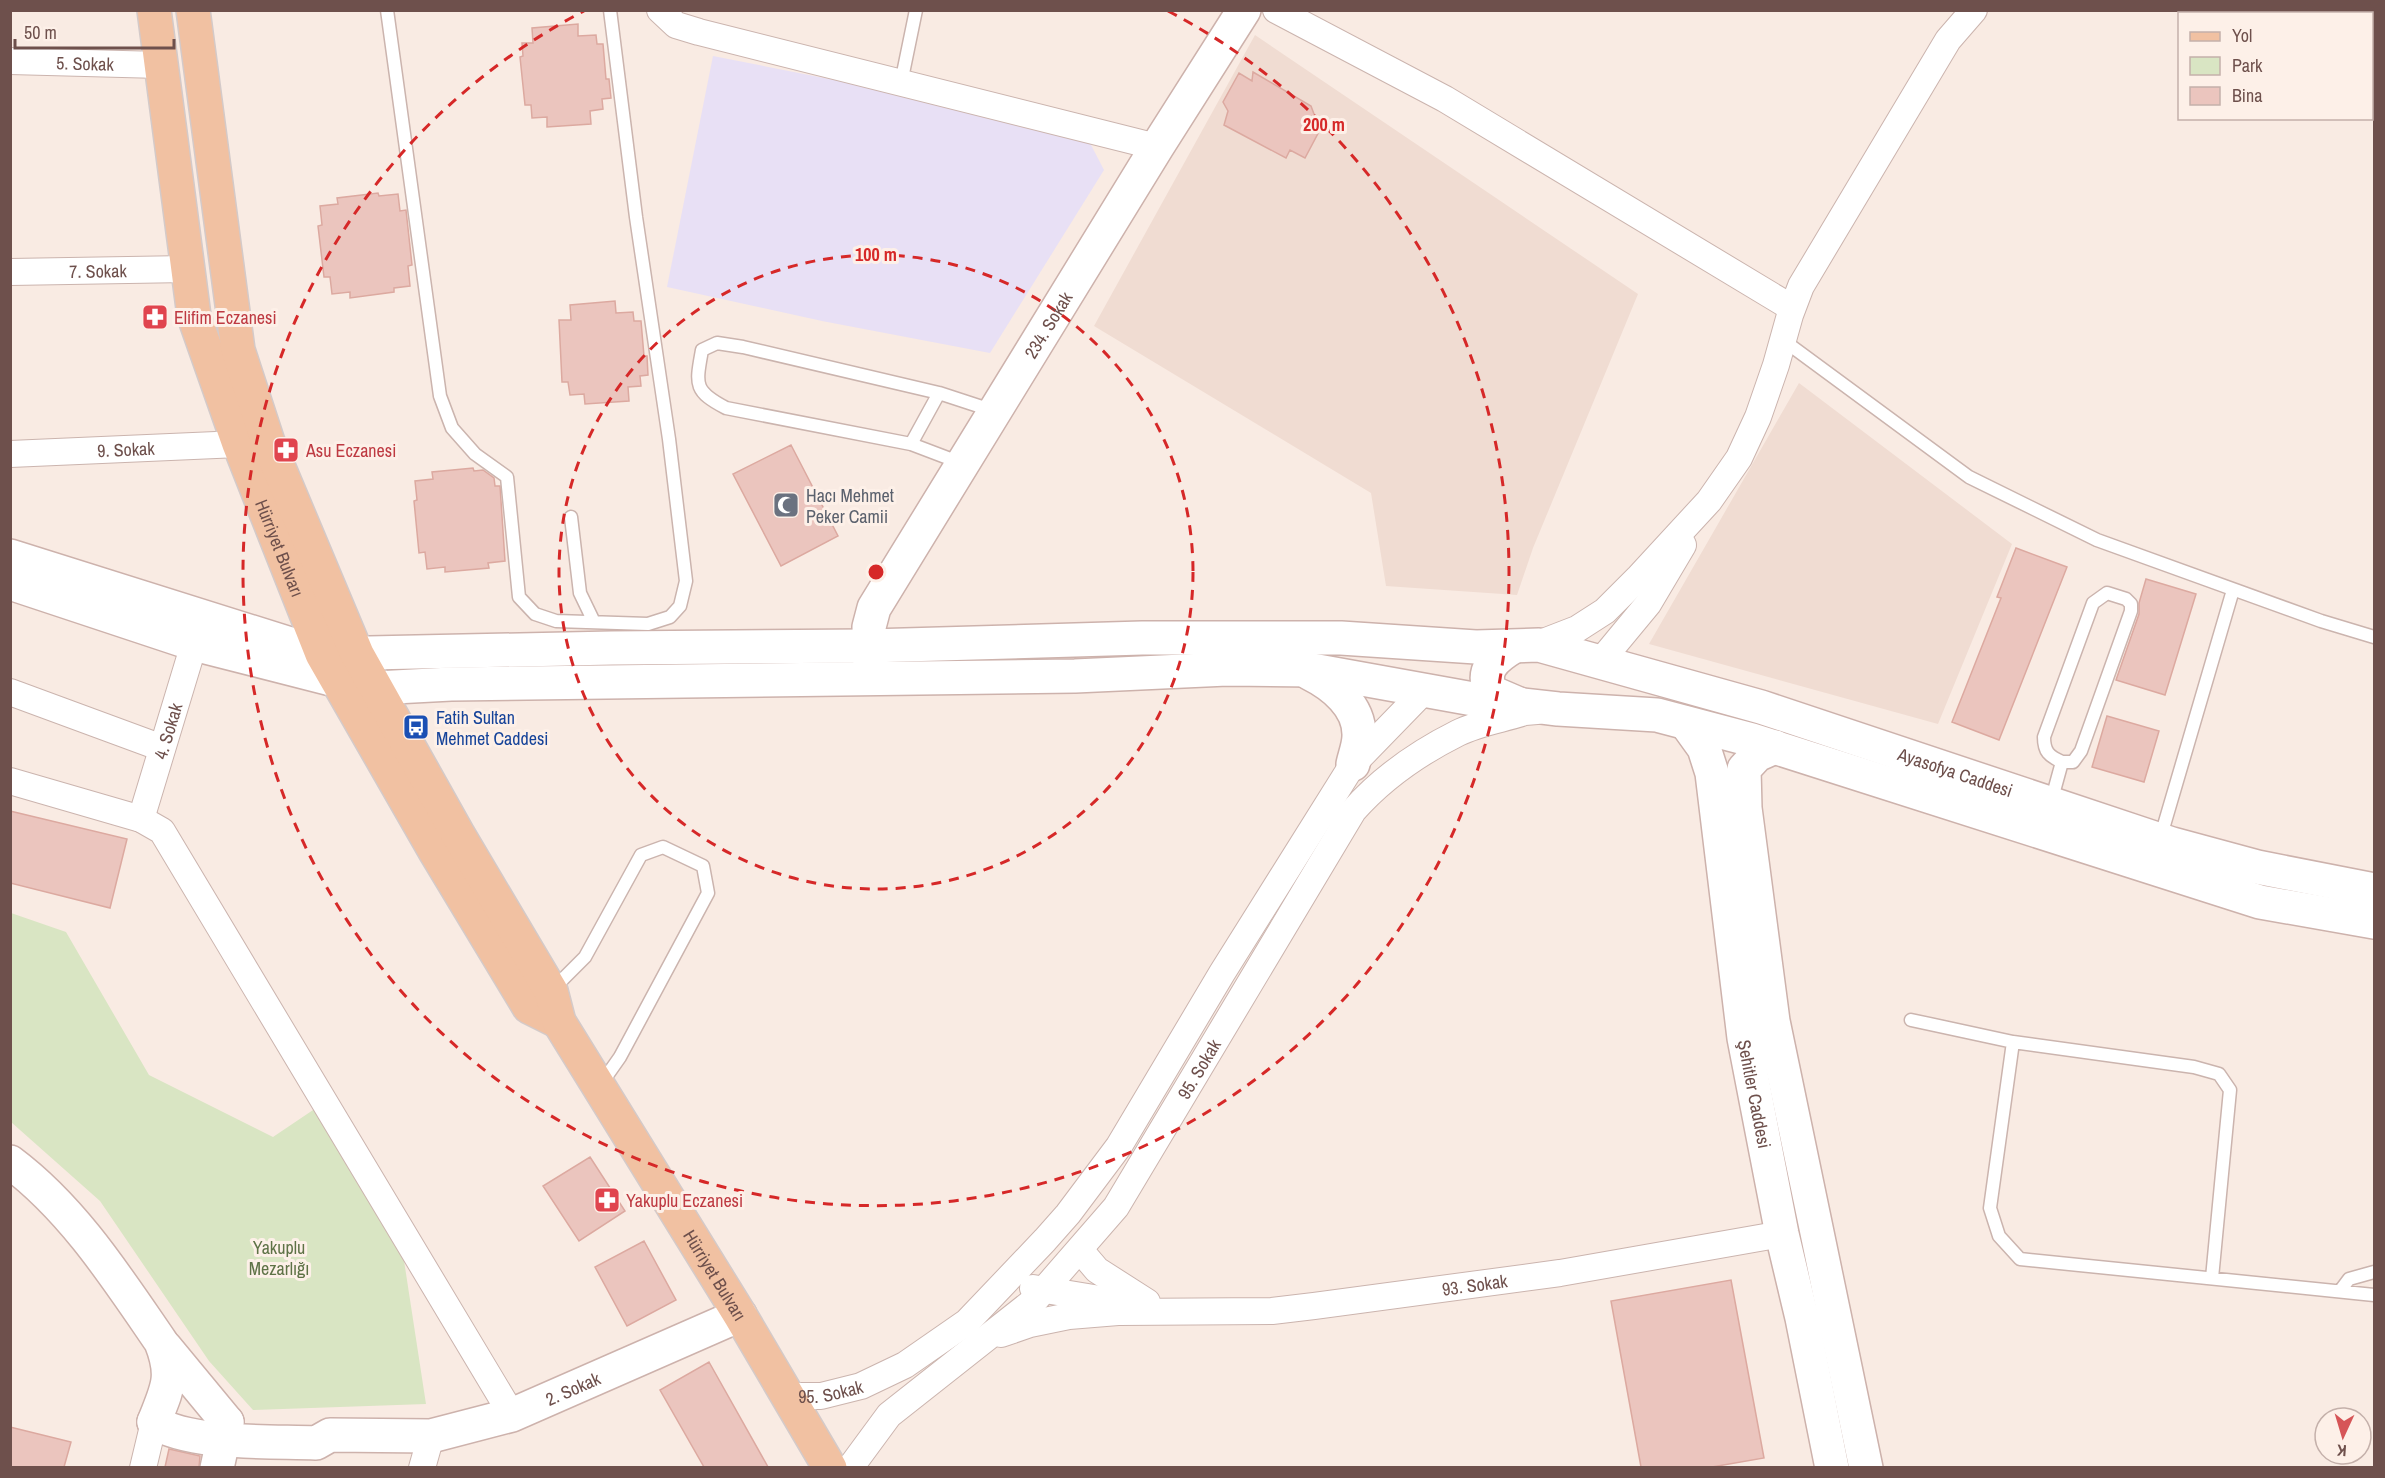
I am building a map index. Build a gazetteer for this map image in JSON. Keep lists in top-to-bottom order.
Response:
{
  "streets": {
    "main road": [
      "234. Sokak",
      "Hürriyet Bulvarı",
      "Ayasofya Caddesi",
      "Şehitler Caddesi",
      "2. Sokak"
    ],
    "street": [
      "5. Sokak",
      "7. Sokak",
      "9. Sokak",
      "4. Sokak",
      "95. Sokak",
      "93. Sokak"
    ]
  },
  "crossings": [
    ["5. Sokak", "Hürriyet Bulvarı"],
    ["7. Sokak", "Hürriyet Bulvarı"],
    ["234. Sokak", "Ayasofya Caddesi"],
    ["9. Sokak", "Hürriyet Bulvarı"],
    ["Hürriyet Bulvarı", "Ayasofya Caddesi"],
    ["Hürriyet Bulvarı", "95. Sokak"],
    ["Hürriyet Bulvarı", "2. Sokak"],
    ["Şehitler Caddesi", "93. Sokak"]
  ],
  "parks": ["Yakuplu Mezarlığı"],
  "places": {
    "pharmacy": ["Elifim Eczanesi", "Asu Eczanesi", "Yakuplu Eczanesi"],
    "mosque": ["Hacı Mehmet Peker Camii"],
    "bus stop": ["Fatih Sultan Mehmet Caddesi"]
  },
  "legend": ["Yol", "Park", "Bina"],
  "scale_bar": "50 m",
  "north": "bottom",
  "rings": ["200 m", "100 m"]
}
